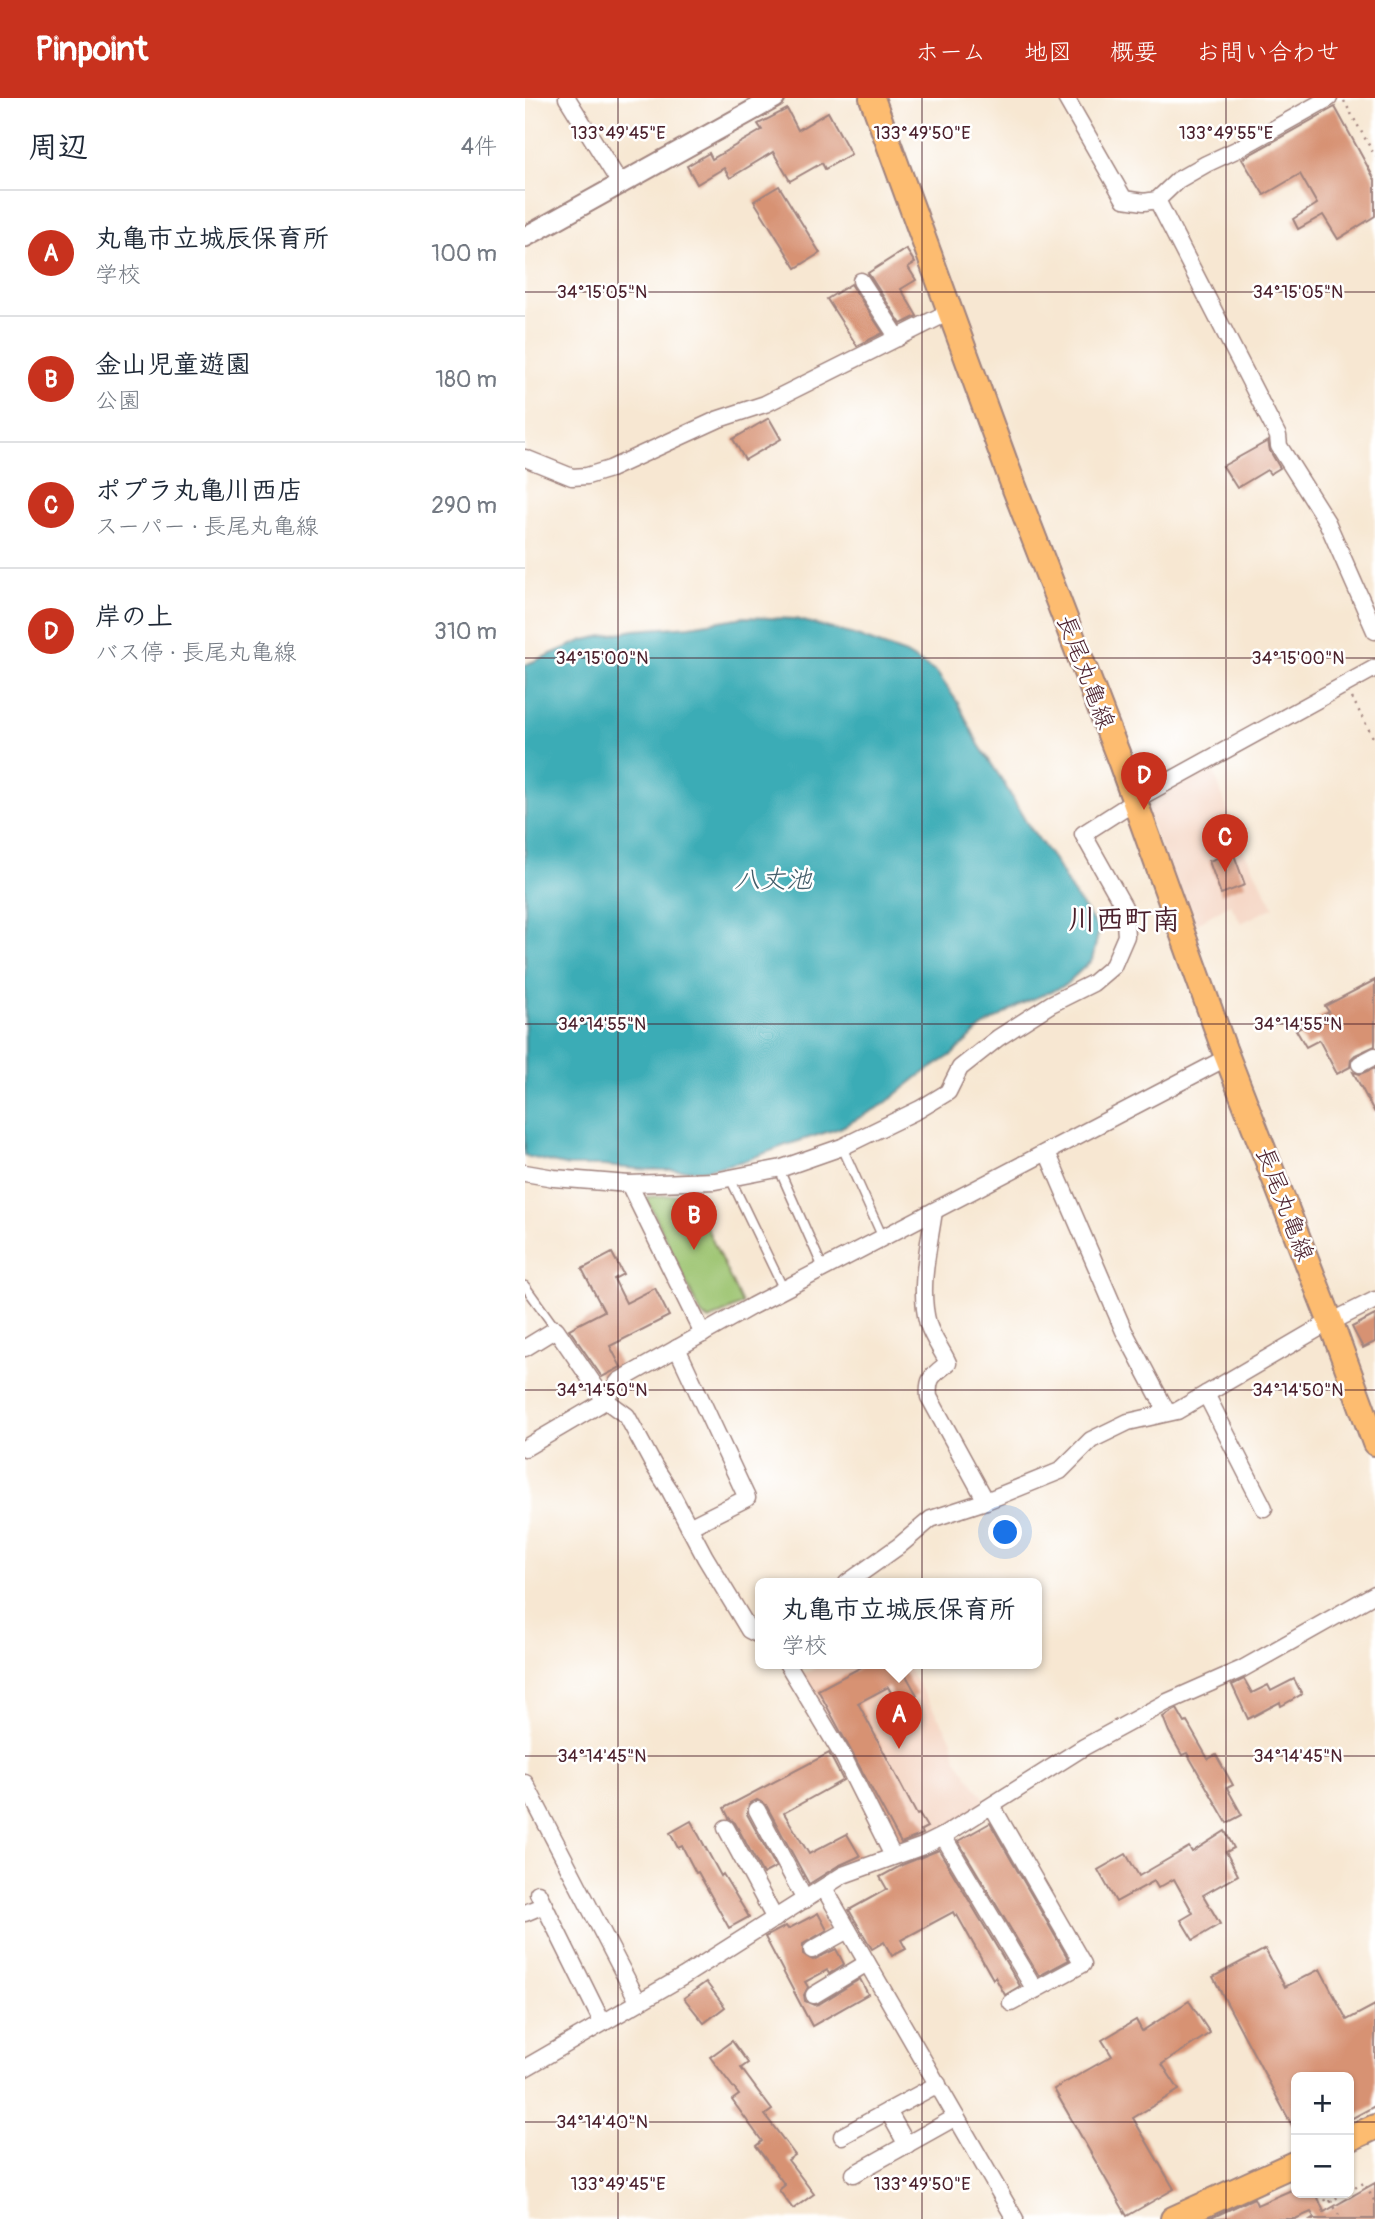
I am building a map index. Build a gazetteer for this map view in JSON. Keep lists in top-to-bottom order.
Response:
{
  "streets": {
    "main road": ["長尾丸亀線"]
  },
  "districts": ["川西町南"],
  "water": ["八丈池"],
  "page": {
    "header": "Pinpoint",
    "nav": [
      "ホーム",
      "地図",
      "概要",
      "お問い合わせ"
    ],
    "heading": ["周辺", "4件"],
    "list": [
      {
        "mark": "A",
        "name": "丸亀市立城辰保育所",
        "note": "学校",
        "value": "100 m"
      },
      {
        "mark": "B",
        "name": "金山児童遊園",
        "note": "公園",
        "value": "180 m"
      },
      {
        "mark": "C",
        "name": "ポプラ丸亀川西店",
        "note": "スーパー · 長尾丸亀線",
        "value": "290 m"
      },
      {
        "mark": "D",
        "name": "岸の上",
        "note": "バス停 · 長尾丸亀線",
        "value": "310 m"
      }
    ],
    "pins": [
      "D",
      "C",
      "B",
      "A"
    ],
    "popup": ["丸亀市立城辰保育所", "学校"],
    "map_buttons": ["+", "−"]
  },
  "coordinates": [
    "133°49'45\"E",
    "133°49'50\"E",
    "133°49'55\"E",
    "34°15'05\"N",
    "34°15'00\"N",
    "34°14'55\"N",
    "34°14'50\"N",
    "34°14'45\"N",
    "34°14'40\"N"
  ]
}
